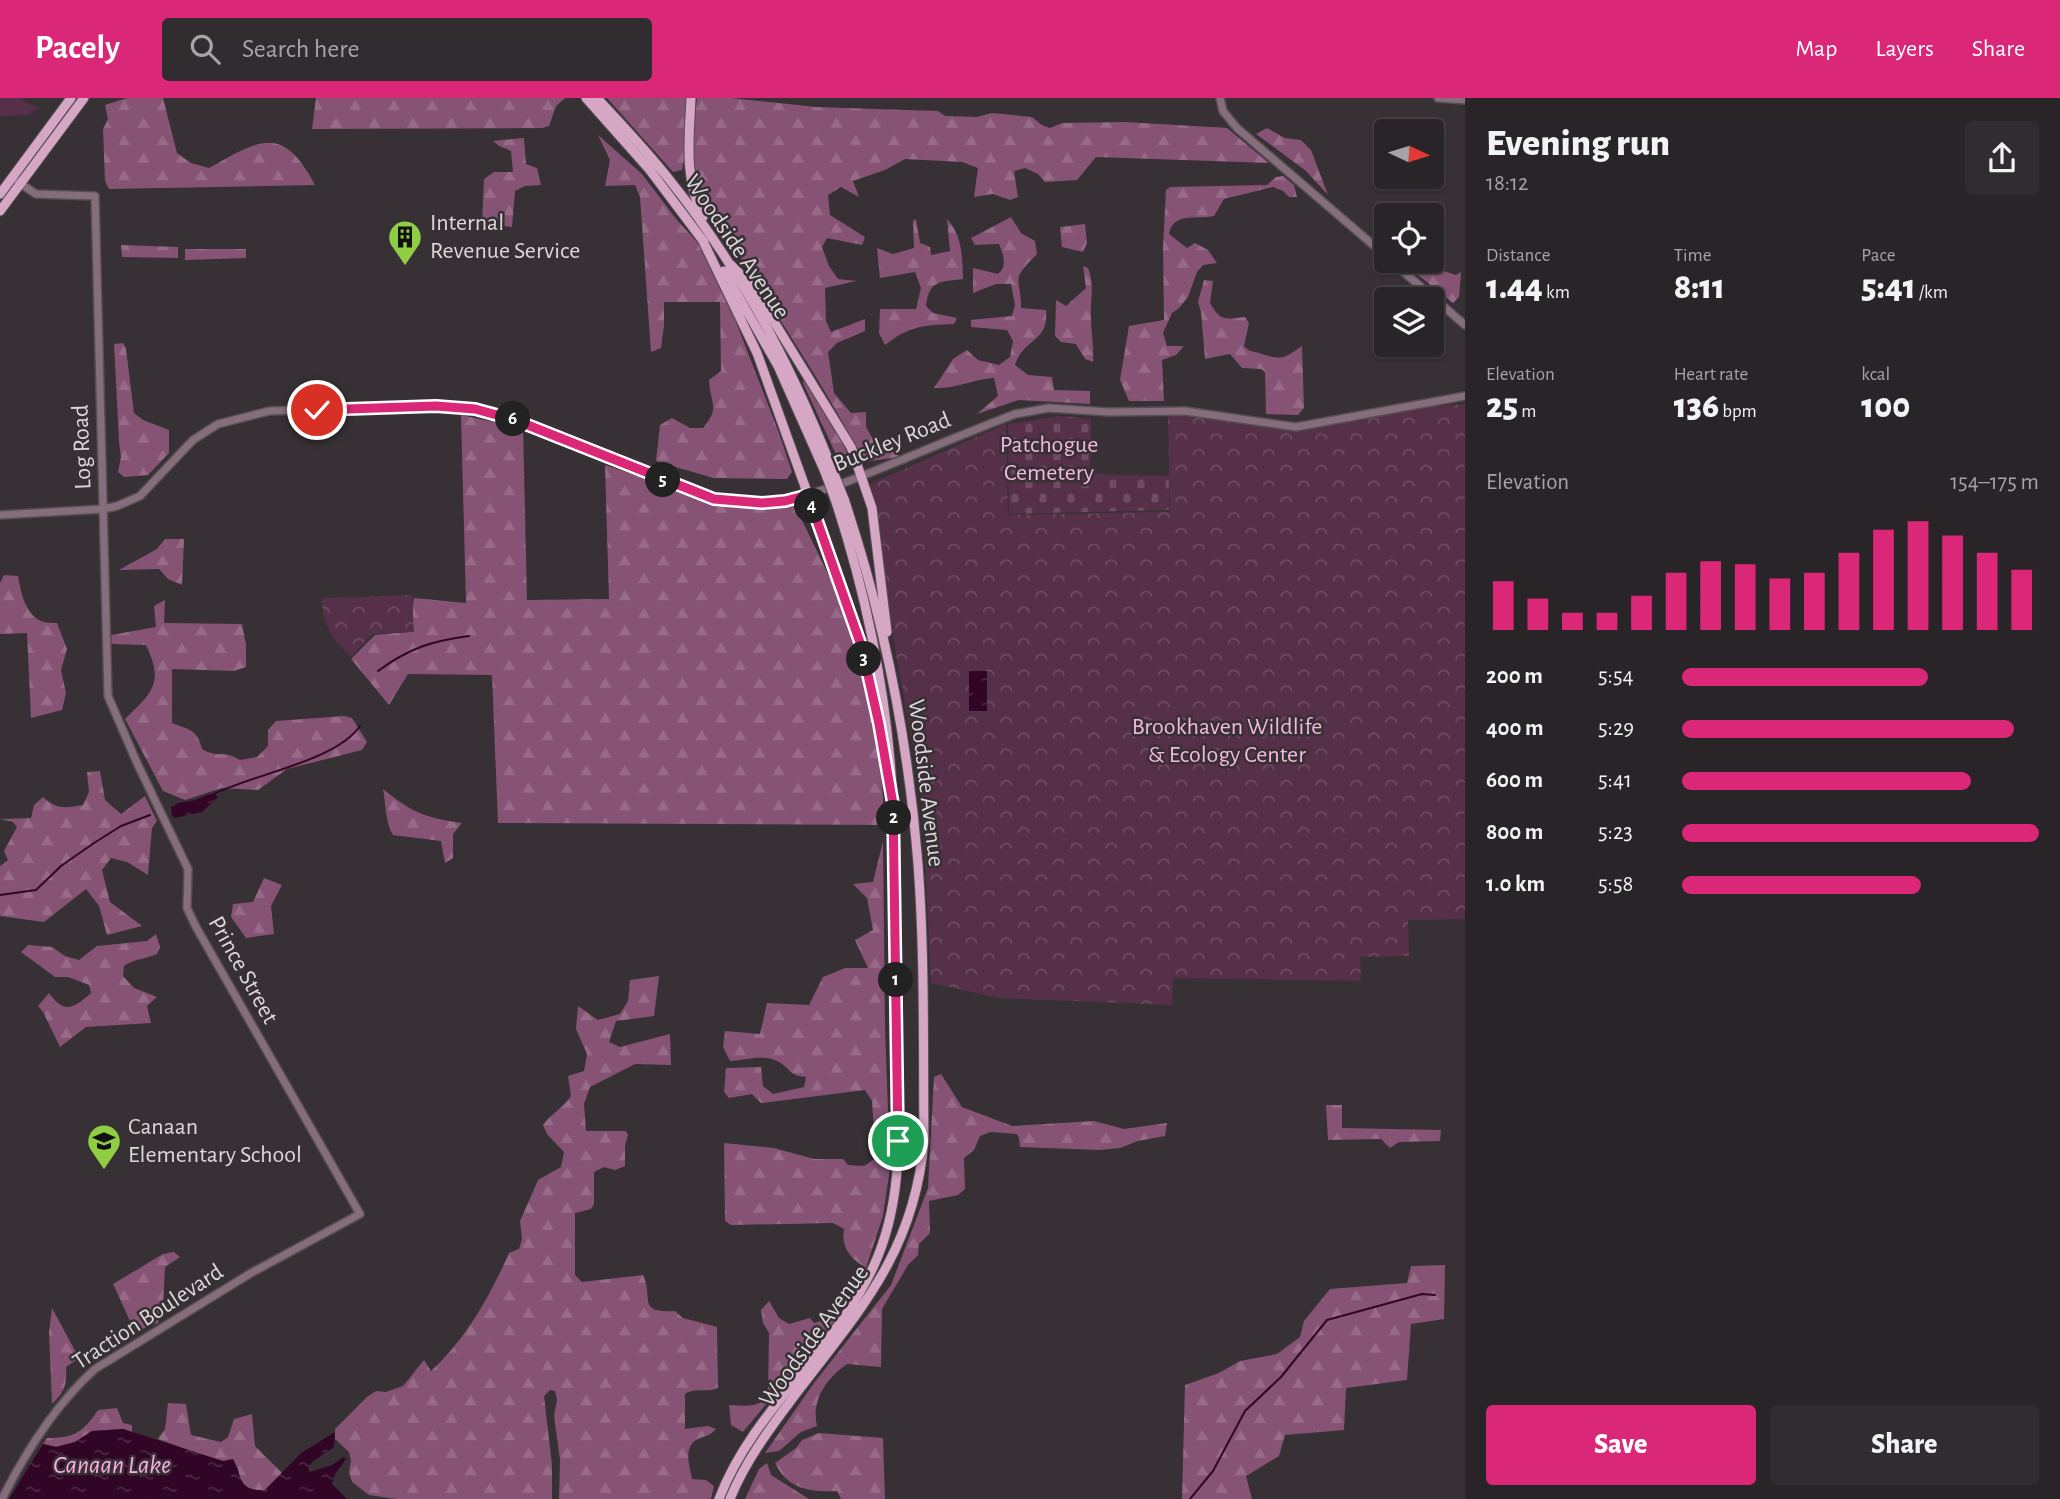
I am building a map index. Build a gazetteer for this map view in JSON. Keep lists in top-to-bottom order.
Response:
{
  "streets": {
    "main road": ["Woodside Avenue"],
    "street": [
      "Buckley Road",
      "Log Road",
      "Prince Street",
      "Traction Boulevard"
    ]
  },
  "crossings": [
    ["Buckley Road", "Log Road"],
    ["Log Road", "Prince Street"],
    ["Prince Street", "Traction Boulevard"]
  ],
  "water": ["Canaan Lake"],
  "parks": ["Patchogue Cemetery", "Brookhaven Wildlife & Ecology Center"],
  "places": {
    "building": ["Internal Revenue Service"],
    "school or university": ["Canaan Elementary School"]
  },
  "north": "right",
  "page": {
    "header": "Pacely",
    "search": "Search here",
    "nav": ["Map", "Layers", "Share"],
    "heading": ["Evening run", "18:12"],
    "stats": [
      ["Distance", "1.44 km"],
      ["Time", "8:11"],
      ["Pace", "5:41 /km"],
      ["Elevation", "25 m"],
      ["Heart rate", "136 bpm"],
      ["kcal", "100"]
    ],
    "pins": [
      "6",
      "5",
      "4",
      "3",
      "2",
      "1"
    ],
    "chart": ["Elevation", "154–175 m"],
    "list": [
      {
        "name": "200 m",
        "note": "5:54"
      },
      {
        "name": "400 m",
        "note": "5:29"
      },
      {
        "name": "600 m",
        "note": "5:41"
      },
      {
        "name": "800 m",
        "note": "5:23"
      },
      {
        "name": "1.0 km",
        "note": "5:58"
      }
    ],
    "buttons": ["Save", "Share"]
  }
}
